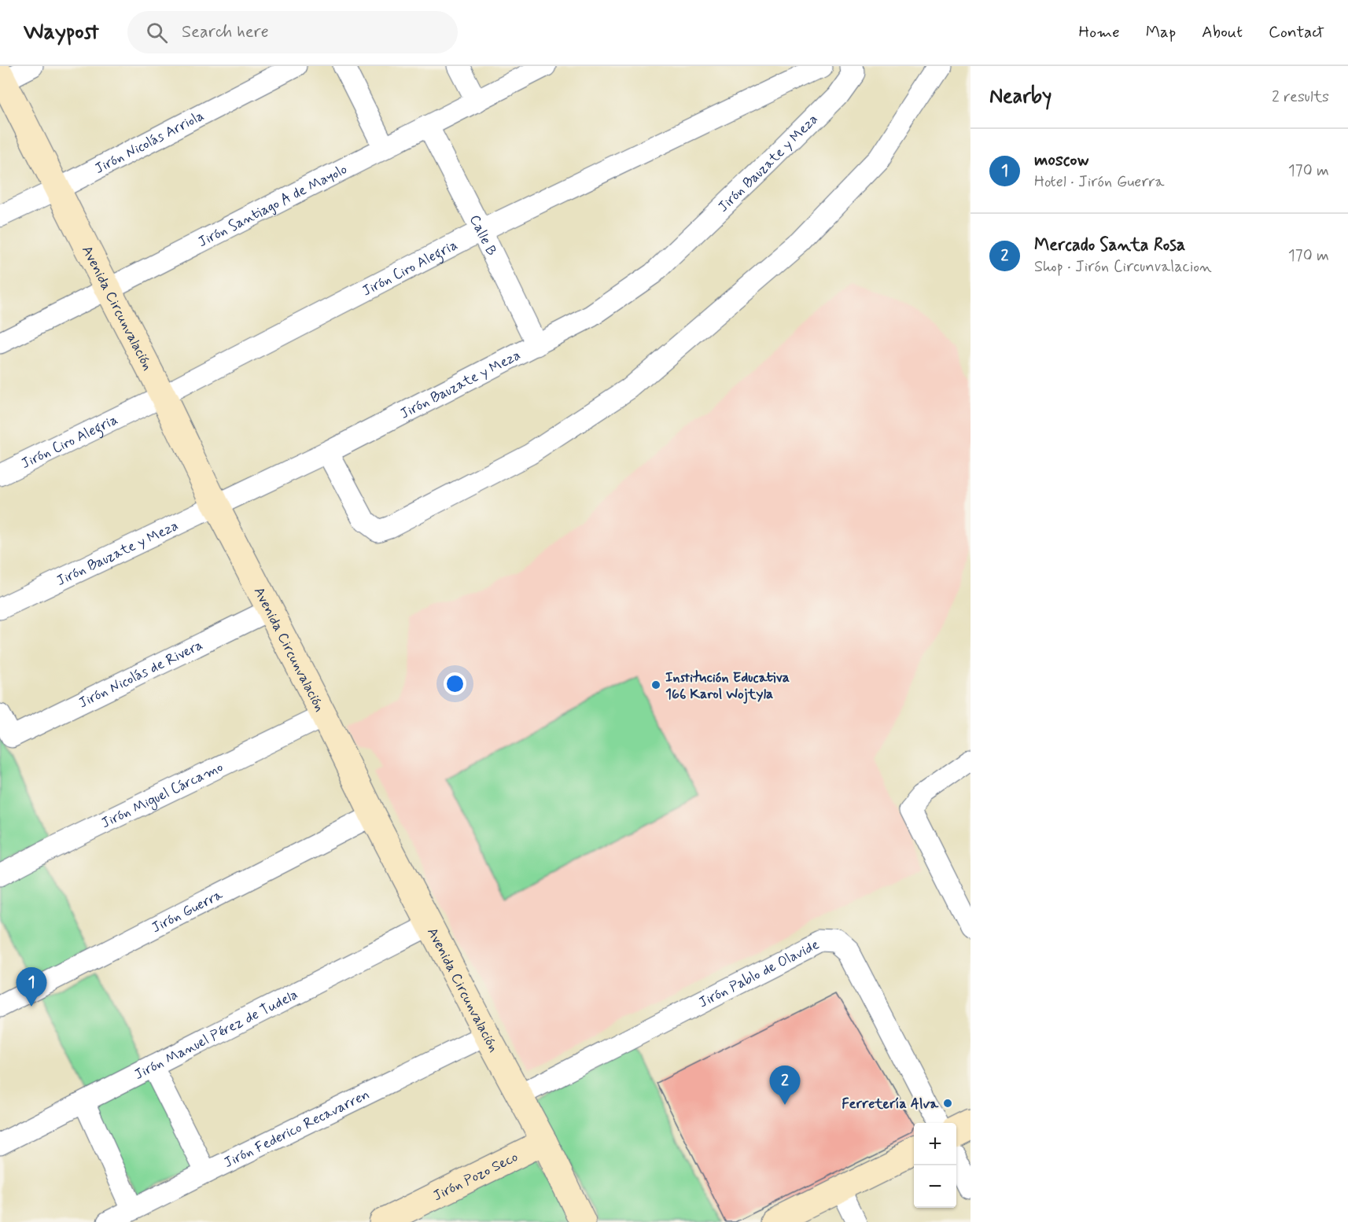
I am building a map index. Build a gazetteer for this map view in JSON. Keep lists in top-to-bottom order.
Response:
{
  "streets": {
    "street": [
      "Jirón Nicolás Arriola",
      "Jirón Bauzate y Meza",
      "Jirón Santiago A de Mayolo",
      "Calle B",
      "Jirón Ciro Alegria",
      "Avenida Circunvalación",
      "Jirón Nicolás de Rivera",
      "Jirón Miguel Cárcamo",
      "Jirón Guerra",
      "Jirón Pablo de Olavide",
      "Jirón Manuel Pérez de Tudela",
      "Jirón Federico Recavarren",
      "Jirón Pozo Seco"
    ]
  },
  "crossings": [
    ["Jirón Nicolás Arriola", "Avenida Circunvalación"],
    ["Jirón Bauzate y Meza", "Calle B"],
    ["Jirón Bauzate y Meza", "Avenida Circunvalación"],
    ["Jirón Santiago A de Mayolo", "Calle B"],
    ["Jirón Santiago A de Mayolo", "Avenida Circunvalación"],
    ["Calle B", "Jirón Ciro Alegria"],
    ["Jirón Ciro Alegria", "Avenida Circunvalación"],
    ["Avenida Circunvalación", "Jirón Nicolás de Rivera"],
    ["Avenida Circunvalación", "Jirón Miguel Cárcamo"],
    ["Avenida Circunvalación", "Jirón Guerra"],
    ["Avenida Circunvalación", "Jirón Pablo de Olavide"],
    ["Avenida Circunvalación", "Jirón Manuel Pérez de Tudela"],
    ["Avenida Circunvalación", "Jirón Federico Recavarren"],
    ["Avenida Circunvalación", "Jirón Pozo Seco"]
  ],
  "places": ["Institución Educativa 166 Karol Wojtyla", "Ferretería Alva"],
  "page": {
    "header": "Waypost",
    "search": "Search here",
    "nav": [
      "Home",
      "Map",
      "About",
      "Contact"
    ],
    "heading": ["Nearby", "2 results"],
    "list": [
      {
        "mark": "1",
        "name": "moscow",
        "note": "Hotel · Jirón Guerra",
        "value": "170 m"
      },
      {
        "mark": "2",
        "name": "Mercado Santa Rosa",
        "note": "Shop · Jirón Circunvalacion",
        "value": "170 m"
      }
    ],
    "pins": ["1", "2"],
    "map_buttons": ["+", "−"]
  }
}
